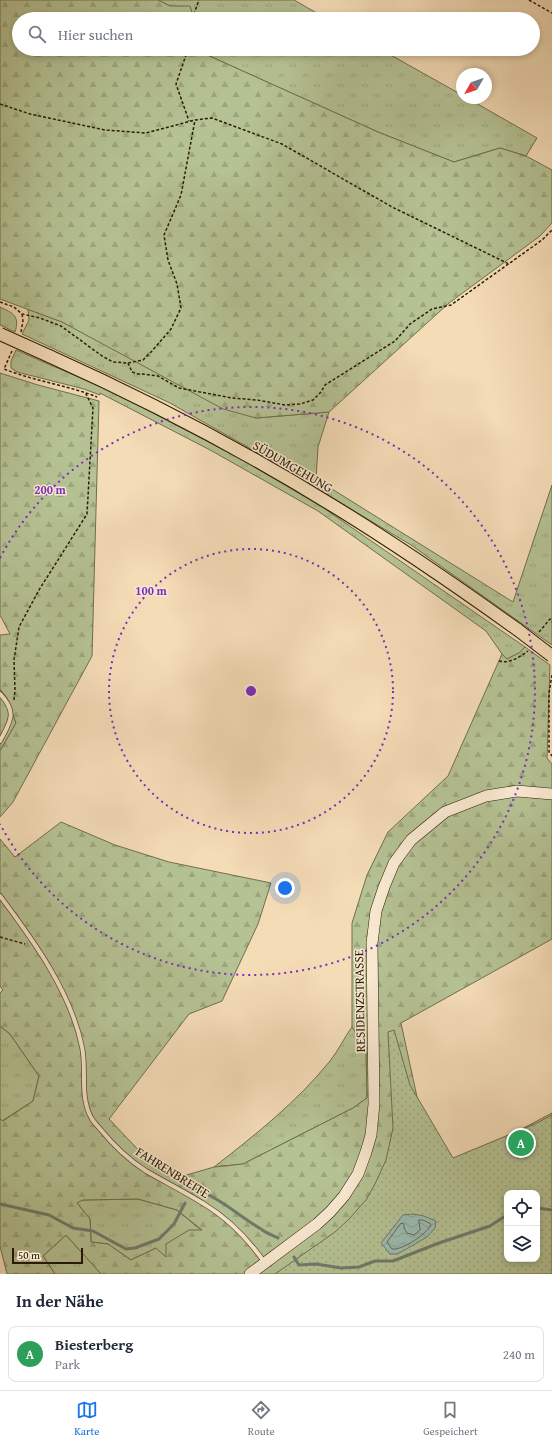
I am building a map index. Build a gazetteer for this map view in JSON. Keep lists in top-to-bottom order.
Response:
{
  "streets": {
    "main road": ["SÜDUMGEHUNG", "RESIDENZSTRASSE"],
    "lane": ["FAHRENBREITE"]
  },
  "crossings": [
    ["RESIDENZSTRASSE", "FAHRENBREITE"]
  ],
  "scale_bar": "50 m",
  "north": "bottom left",
  "page": {
    "search": "Hier suchen",
    "pins": "A",
    "scale": "50 m",
    "heading": "In der Nähe",
    "list": [
      {
        "mark": "A",
        "name": "Biesterberg",
        "note": "Park",
        "value": "240 m"
      }
    ],
    "nav": ["Karte", "Route", "Gespeichert"]
  },
  "rings": ["200 m", "100 m"]
}
